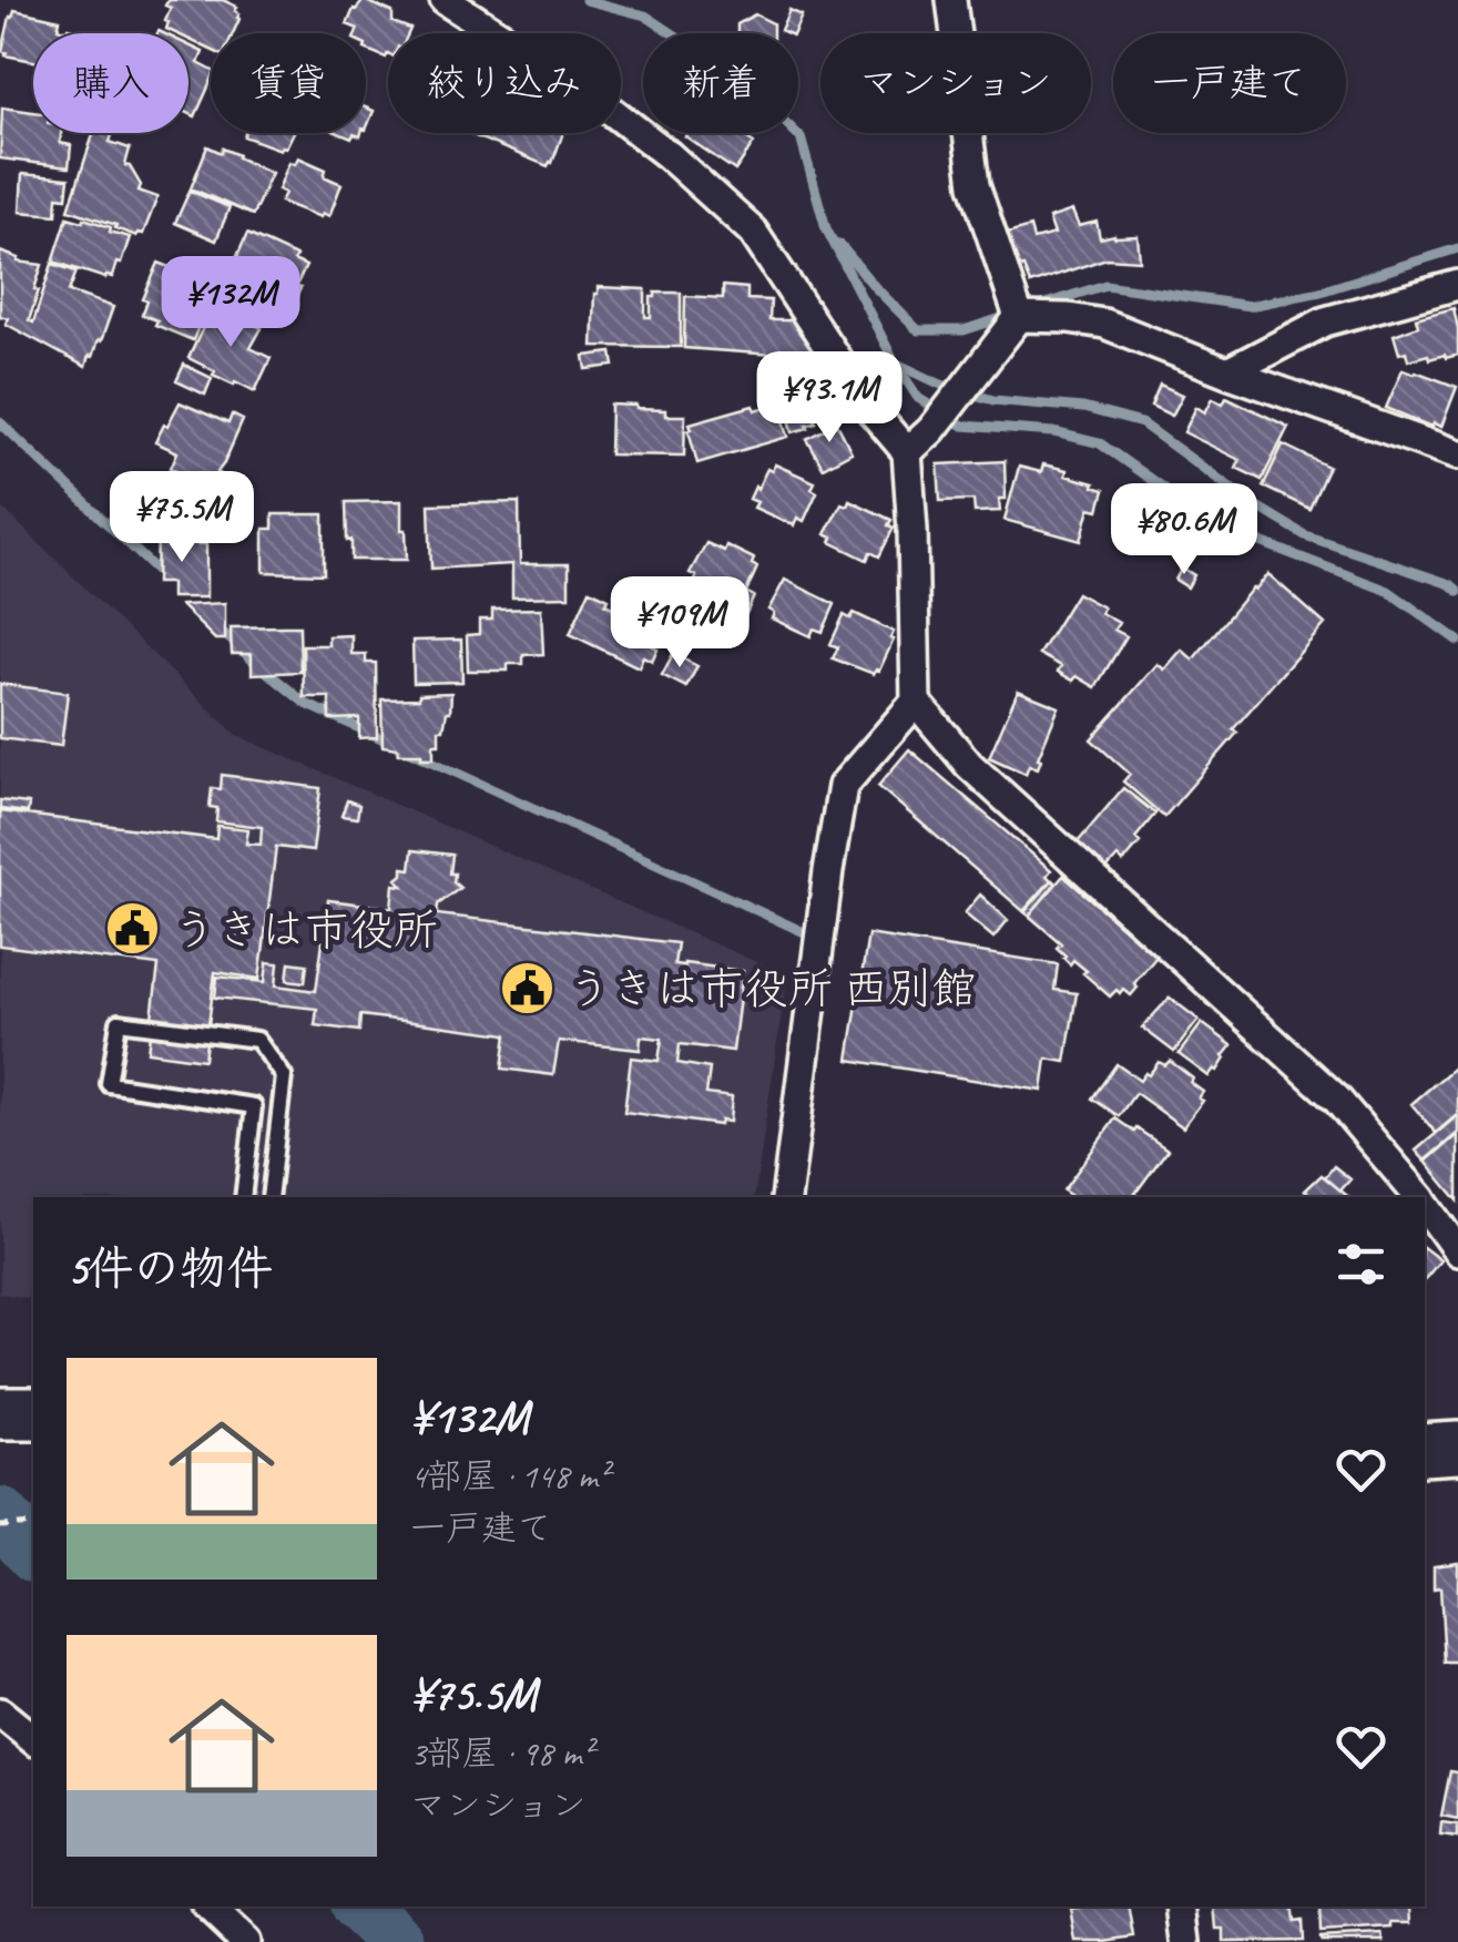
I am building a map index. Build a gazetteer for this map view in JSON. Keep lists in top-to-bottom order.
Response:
{
  "places": {
    "public building": ["うきは市役所", "うきは市役所 西別館"]
  },
  "page": {
    "chip": [
      "購入",
      "賃貸",
      "絞り込み",
      "新着",
      "マンション",
      "一戸建て"
    ],
    "price": [
      "¥132M",
      "¥93.1M",
      "¥75.5M",
      "¥80.6M",
      "¥109M"
    ],
    "heading": "5件の物件",
    "list": [
      {
        "name": "¥132M",
        "note": "4部屋 · 148 m² · 一戸建て"
      },
      {
        "name": "¥75.5M",
        "note": "3部屋 · 98 m² · マンション"
      }
    ]
  }
}
